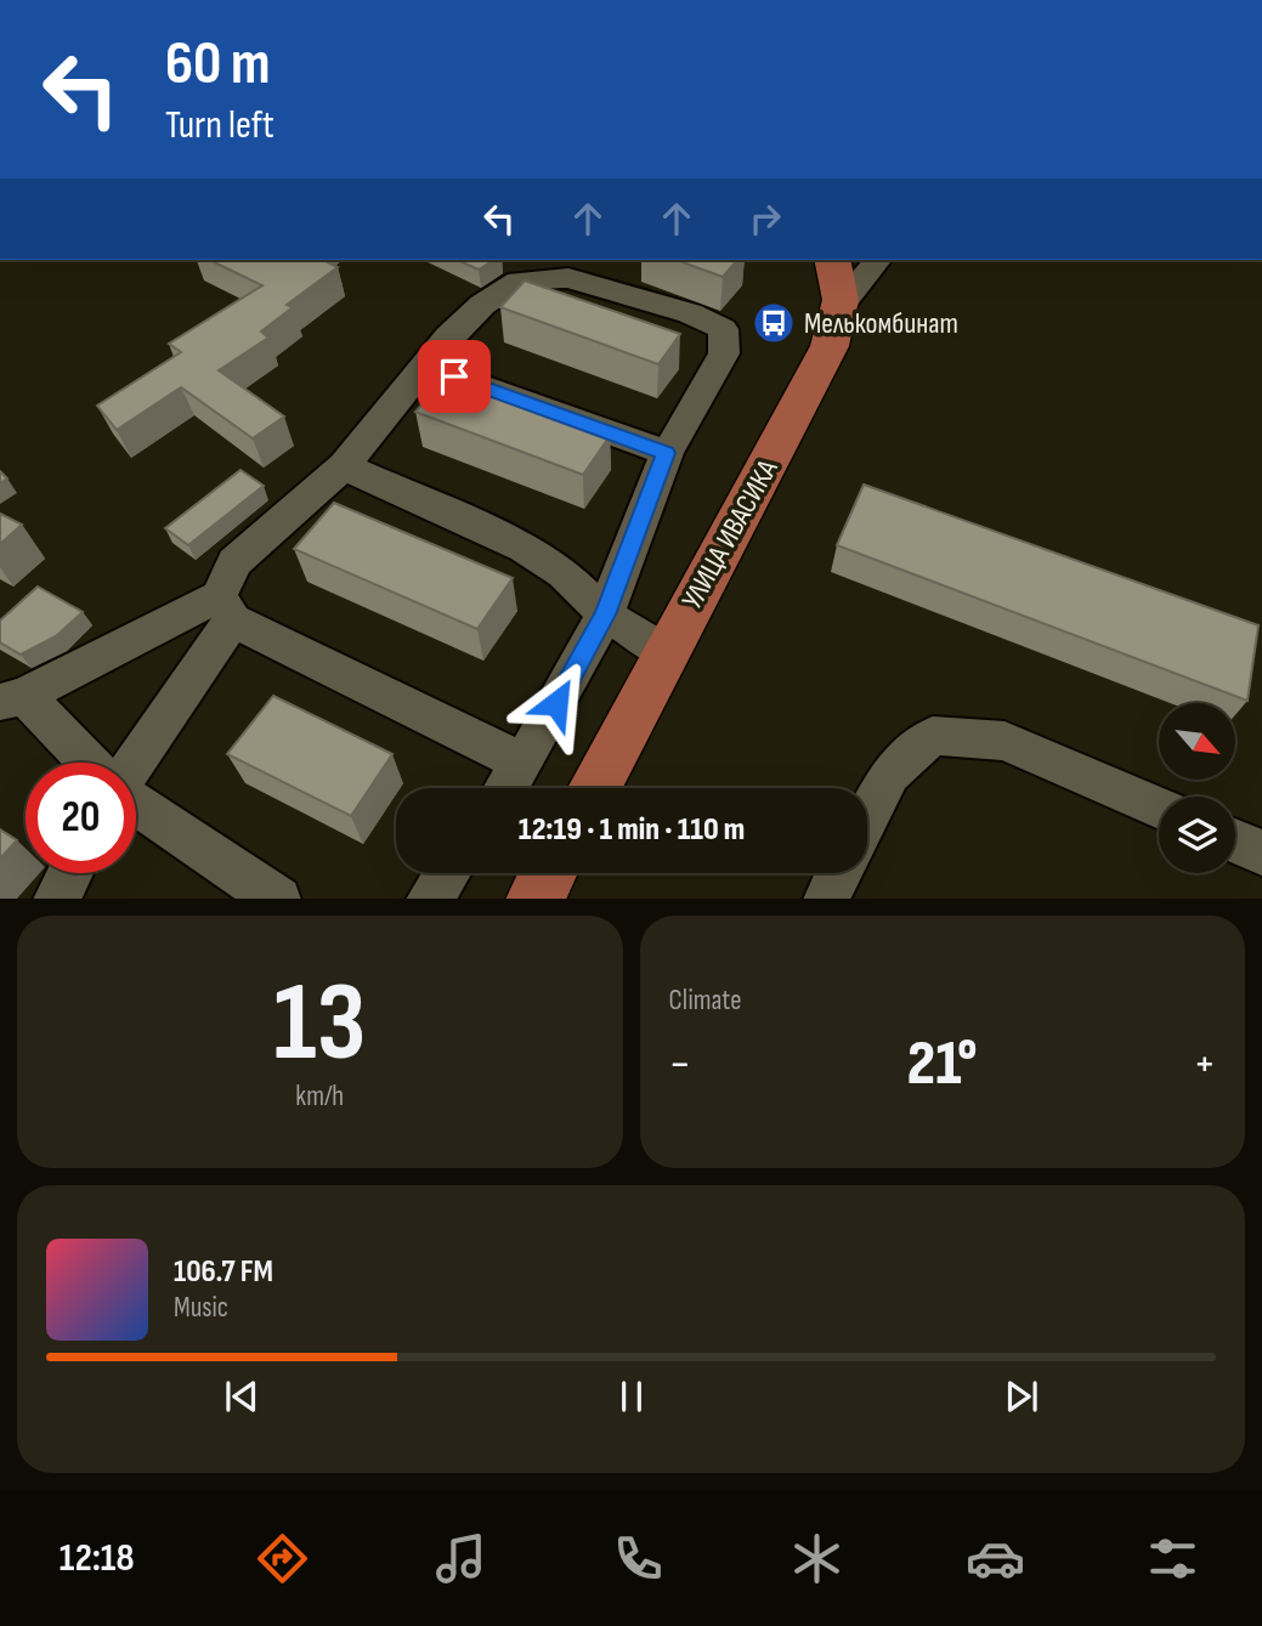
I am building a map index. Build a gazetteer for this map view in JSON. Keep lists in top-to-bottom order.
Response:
{
  "streets": {
    "main road": ["УЛИЦА ИВАСИКА"]
  },
  "places": {
    "bus stop": ["Мелькомбинат"]
  },
  "north": "bottom right",
  "page": {
    "turn": ["60 m", "Turn left"],
    "limit": "20",
    "trip": "12:19 · 1 min · 110 m",
    "tile": [
      ["13", "km/h"],
      "Climate"
    ],
    "heat": ["−", "21°", "+"],
    "song": ["106.7 FM", "Music"],
    "tabs": "12:18"
  }
}
